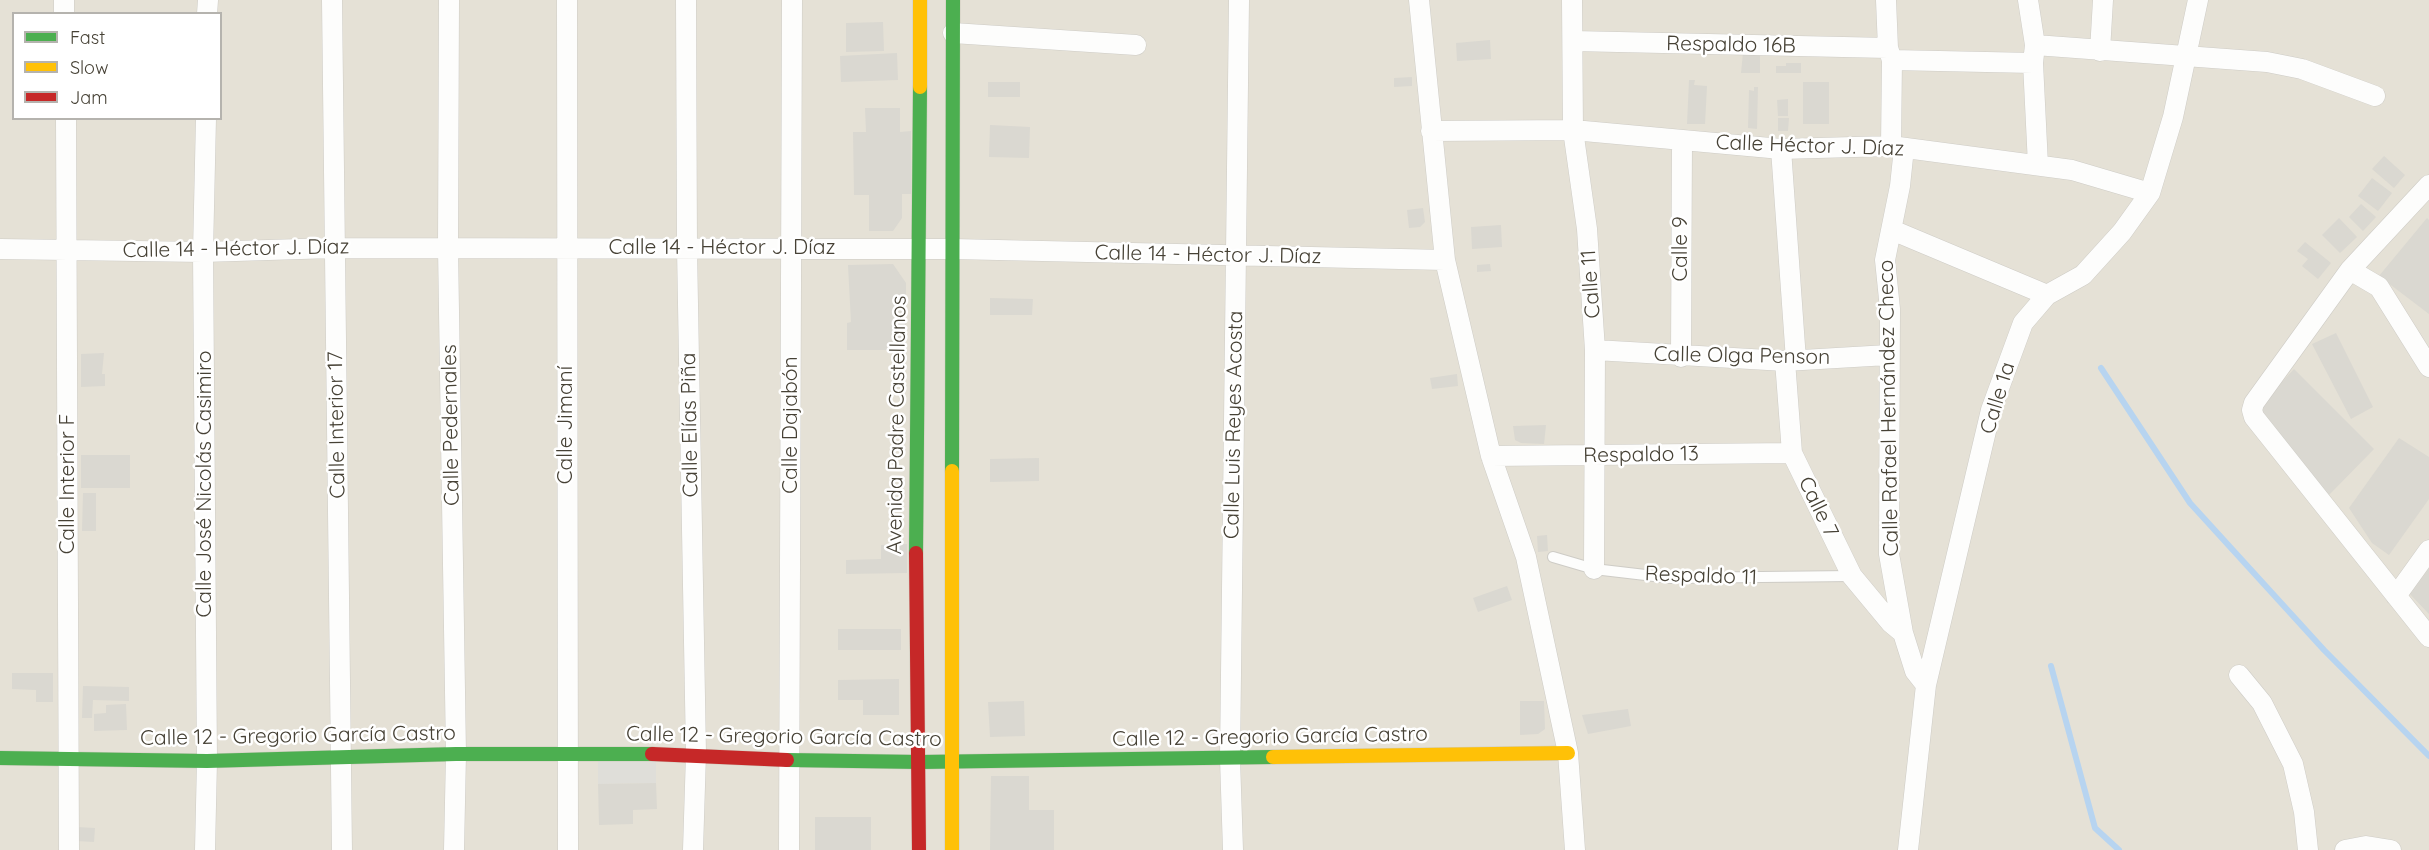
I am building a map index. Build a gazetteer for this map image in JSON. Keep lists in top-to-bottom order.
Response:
{
  "streets": {
    "main road": ["Avenida Padre Castellanos", "Calle 12 - Gregorio García Castro"],
    "street": [
      "Respaldo 16B",
      "Calle Héctor J. Díaz",
      "Calle 14 - Héctor J. Díaz",
      "Calle 9",
      "Calle 11",
      "Calle Olga Penson",
      "Calle 1a",
      "Calle Rafael Hernández Checo",
      "Calle Interior 17",
      "Calle Pedernales",
      "Calle Jimaní",
      "Calle Elías Piña",
      "Calle Dajabón",
      "Calle Luis Reyes Acosta",
      "Respaldo 13",
      "Calle Interior F",
      "Calle José Nicolás Casimiro",
      "Calle 7"
    ],
    "lane": ["Respaldo 11"]
  },
  "crossings": [
    ["Respaldo 16B", "Calle 11"],
    ["Respaldo 16B", "Calle 1a"],
    ["Respaldo 16B", "Calle Rafael Hernández Checo"],
    ["Calle Héctor J. Díaz", "Calle 9"],
    ["Calle Héctor J. Díaz", "Calle 11"],
    ["Calle Héctor J. Díaz", "Calle 1a"],
    ["Calle Héctor J. Díaz", "Calle Rafael Hernández Checo"],
    ["Calle Héctor J. Díaz", "Calle 7"],
    ["Calle 14 - Héctor J. Díaz", "Calle Interior 17"],
    ["Calle 14 - Héctor J. Díaz", "Calle Pedernales"],
    ["Calle 14 - Héctor J. Díaz", "Calle Jimaní"],
    ["Calle 14 - Héctor J. Díaz", "Calle Elías Piña"],
    ["Calle 14 - Héctor J. Díaz", "Calle Dajabón"],
    ["Calle 14 - Héctor J. Díaz", "Avenida Padre Castellanos"],
    ["Calle 14 - Héctor J. Díaz", "Calle Luis Reyes Acosta"],
    ["Calle 14 - Héctor J. Díaz", "Calle Interior F"],
    ["Calle 14 - Héctor J. Díaz", "Calle José Nicolás Casimiro"],
    ["Calle 9", "Calle Olga Penson"],
    ["Calle 11", "Calle Olga Penson"],
    ["Calle 11", "Respaldo 13"],
    ["Calle 11", "Respaldo 11"],
    ["Calle Olga Penson", "Calle Rafael Hernández Checo"],
    ["Calle Olga Penson", "Calle 7"],
    ["Calle 1a", "Calle Rafael Hernández Checo"],
    ["Calle Rafael Hernández Checo", "Calle 7"],
    ["Calle Interior 17", "Calle 12 - Gregorio García Castro"],
    ["Calle Pedernales", "Calle 12 - Gregorio García Castro"],
    ["Calle Jimaní", "Calle 12 - Gregorio García Castro"],
    ["Calle Elías Piña", "Calle 12 - Gregorio García Castro"],
    ["Calle Dajabón", "Calle 12 - Gregorio García Castro"],
    ["Avenida Padre Castellanos", "Calle 12 - Gregorio García Castro"],
    ["Calle Luis Reyes Acosta", "Calle 12 - Gregorio García Castro"],
    ["Respaldo 13", "Calle 7"],
    ["Calle Interior F", "Calle 12 - Gregorio García Castro"],
    ["Calle José Nicolás Casimiro", "Calle 12 - Gregorio García Castro"],
    ["Calle 7", "Respaldo 11"]
  ],
  "legend": ["Fast", "Slow", "Jam"]
}
